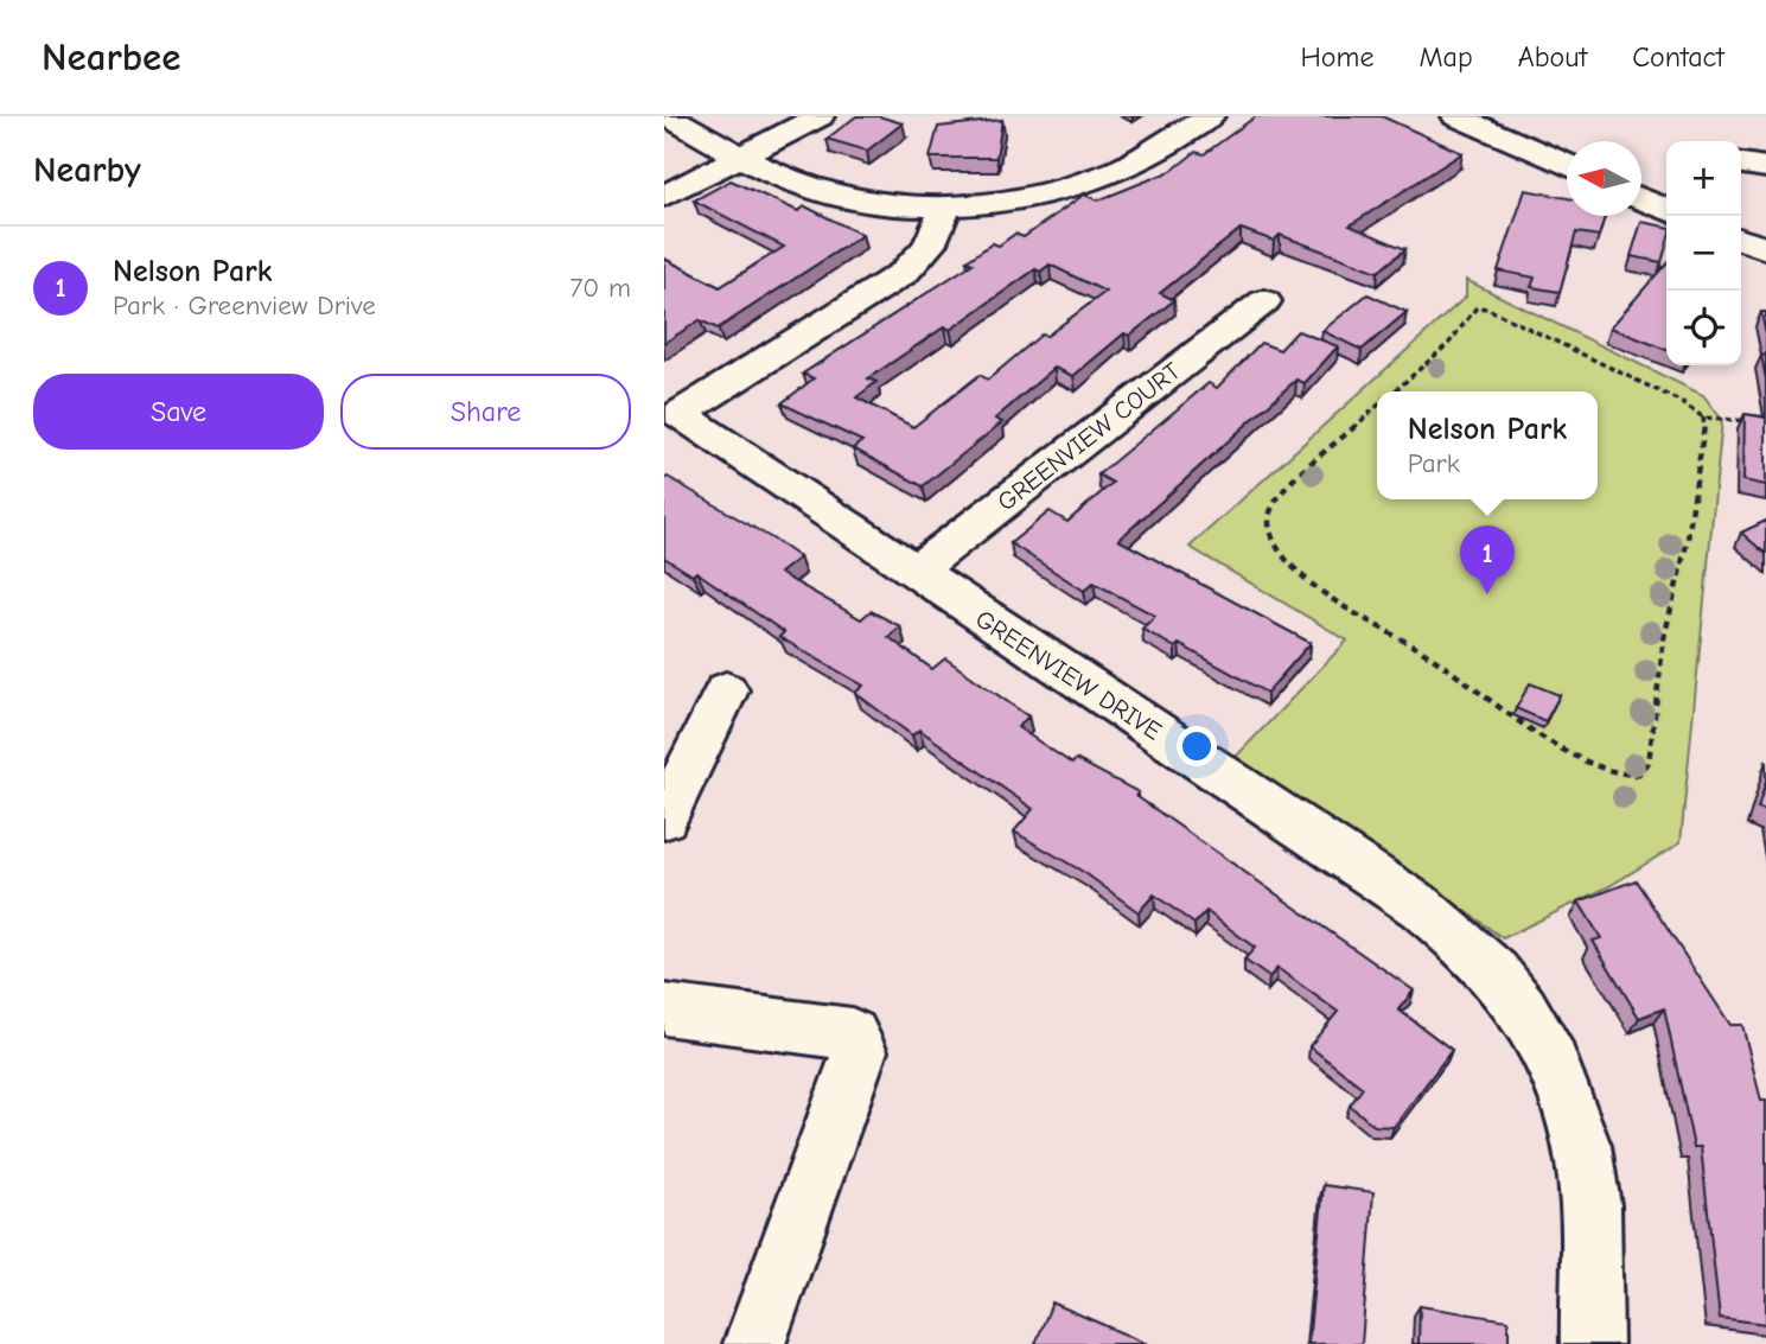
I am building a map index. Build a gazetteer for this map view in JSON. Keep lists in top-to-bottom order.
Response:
{
  "streets": {
    "street": ["GREENVIEW COURT", "GREENVIEW DRIVE"]
  },
  "crossings": [
    ["GREENVIEW COURT", "GREENVIEW DRIVE"]
  ],
  "north": "left",
  "page": {
    "header": "Nearbee",
    "nav": [
      "Home",
      "Map",
      "About",
      "Contact"
    ],
    "heading": "Nearby",
    "map_buttons": ["+", "−"],
    "list": [
      {
        "mark": "1",
        "name": "Nelson Park",
        "note": "Park · Greenview Drive",
        "value": "70 m"
      }
    ],
    "buttons": ["Save", "Share"],
    "popup": ["Nelson Park", "Park"],
    "pins": "1"
  }
}
